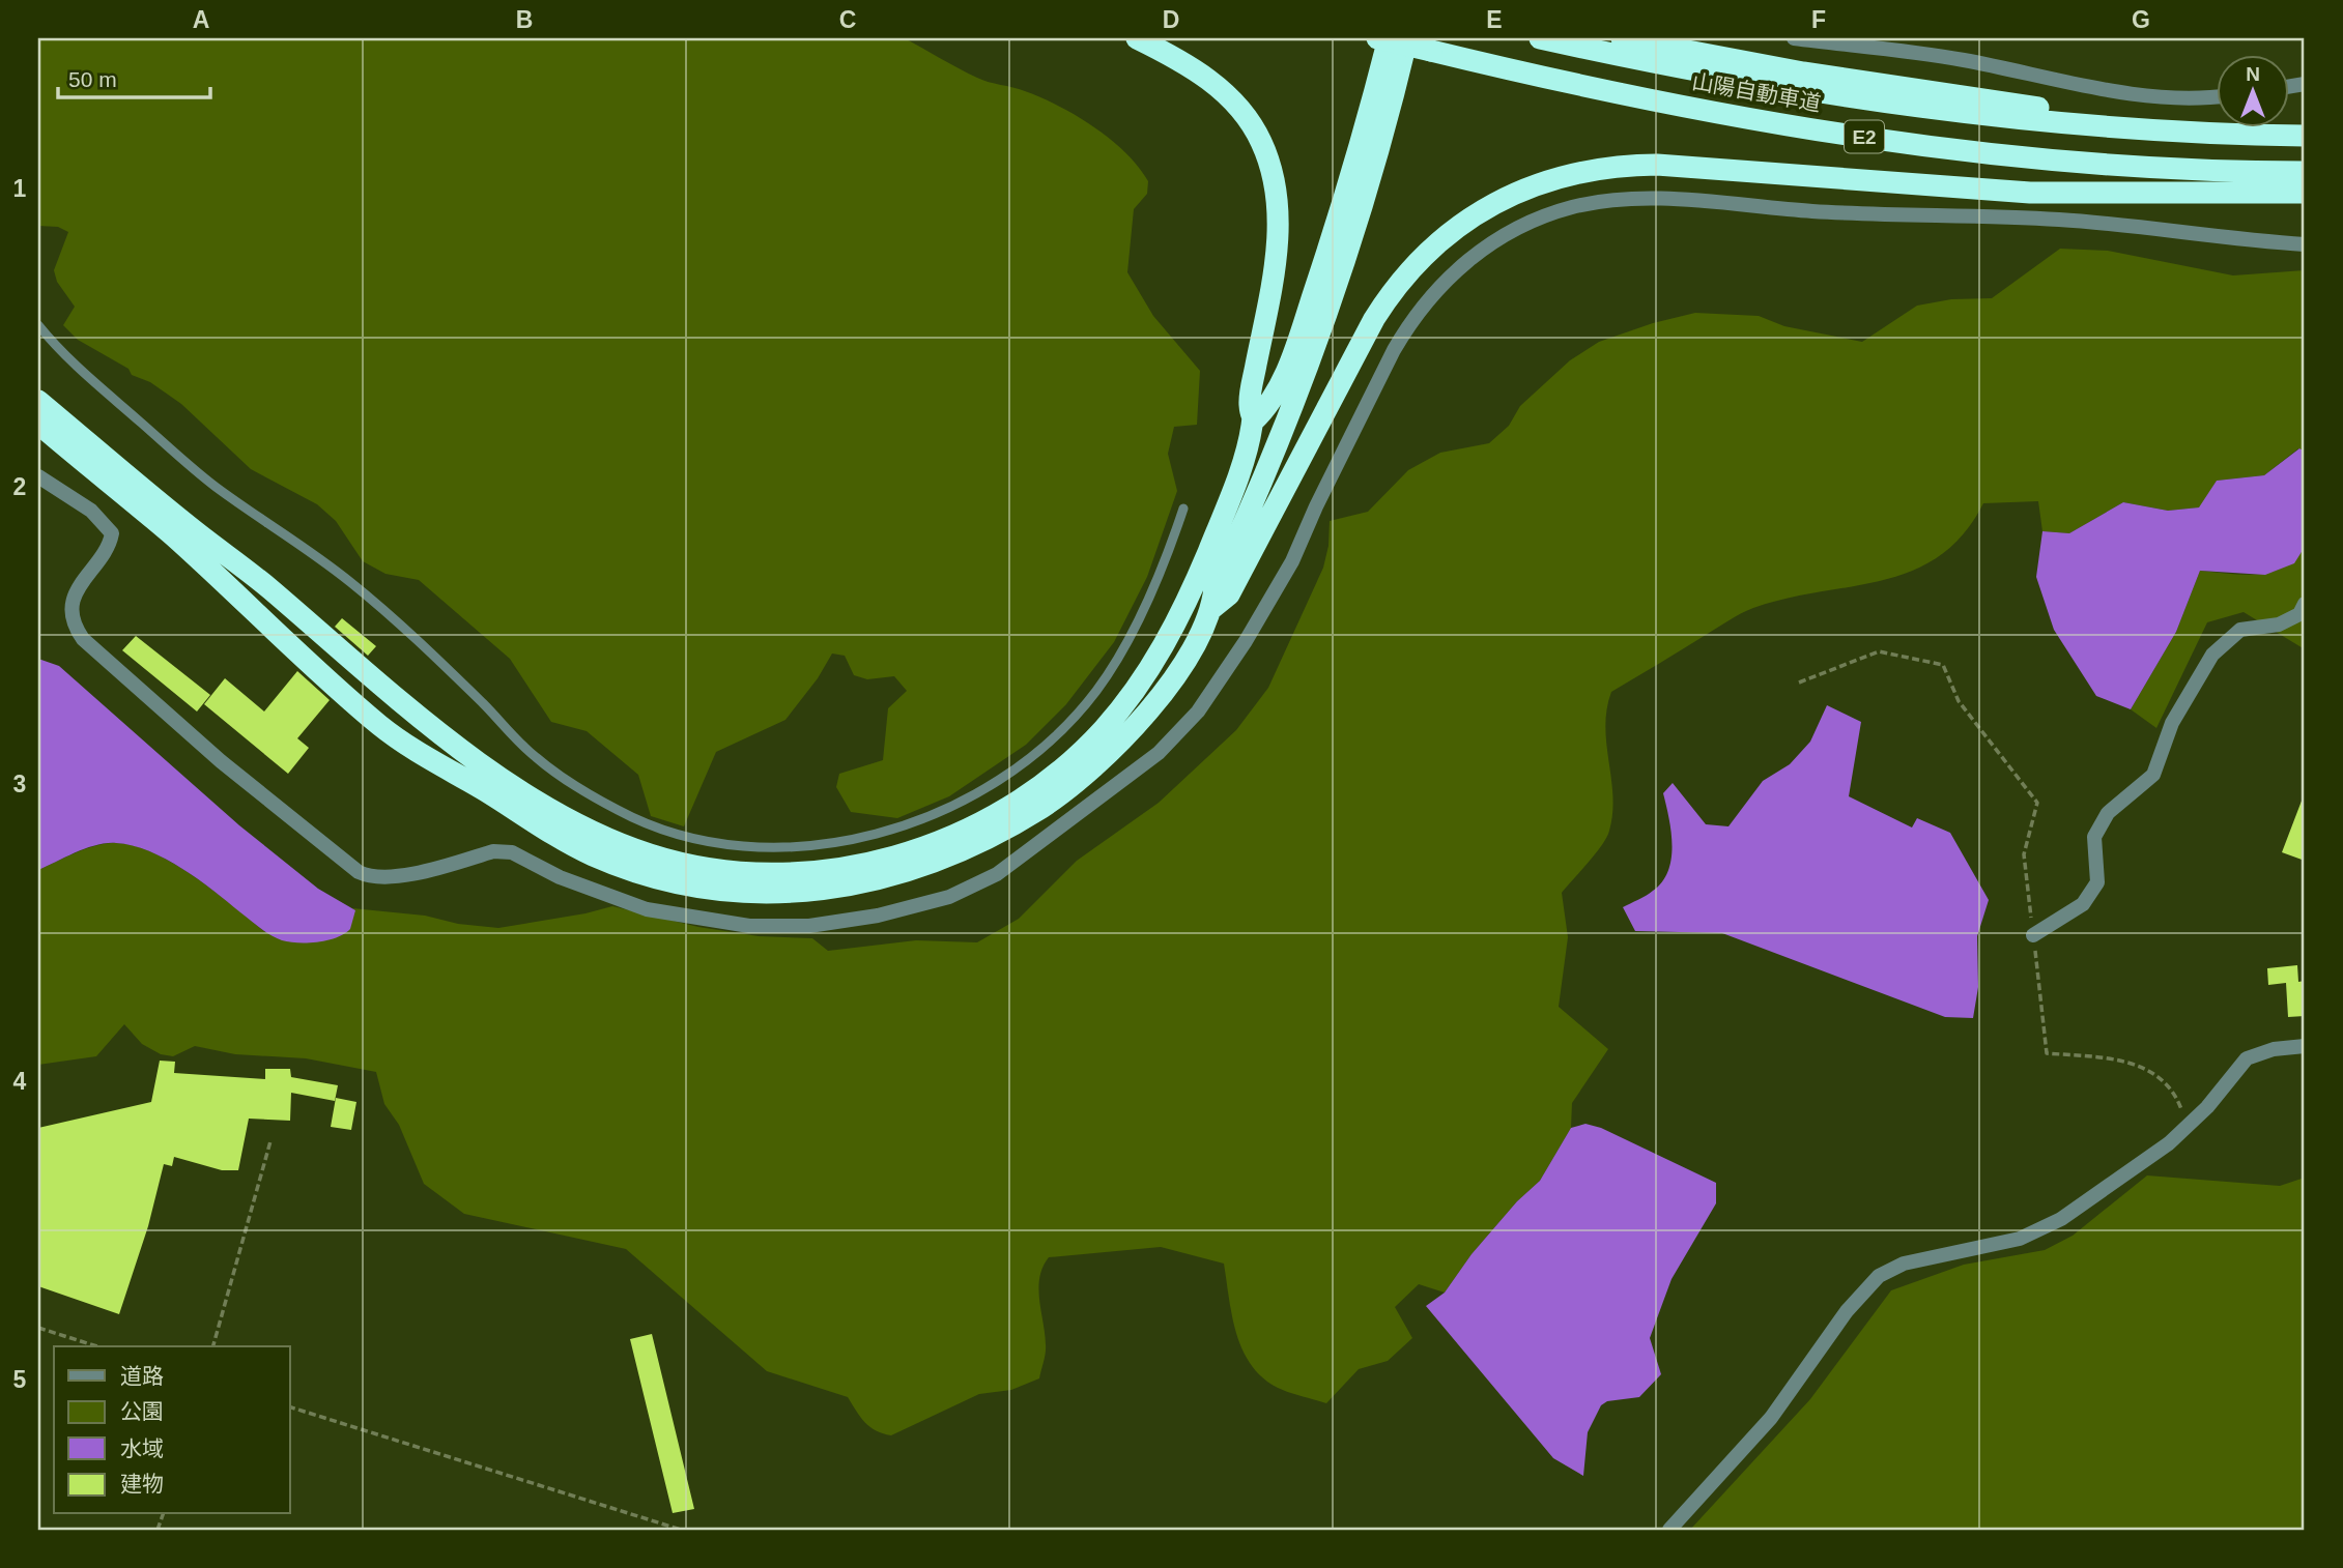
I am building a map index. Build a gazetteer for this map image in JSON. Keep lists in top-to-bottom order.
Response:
{
  "streets": {
    "highway": ["山陽自動車道", "E2"]
  },
  "legend": [
    "道路",
    "公園",
    "水域",
    "建物"
  ],
  "scale_bar": "50 m",
  "north": "top",
  "grid": {
    "columns": [
      "A",
      "B",
      "C",
      "D",
      "E",
      "F",
      "G"
    ],
    "rows": [
      "1",
      "2",
      "3",
      "4",
      "5"
    ]
  }
}
